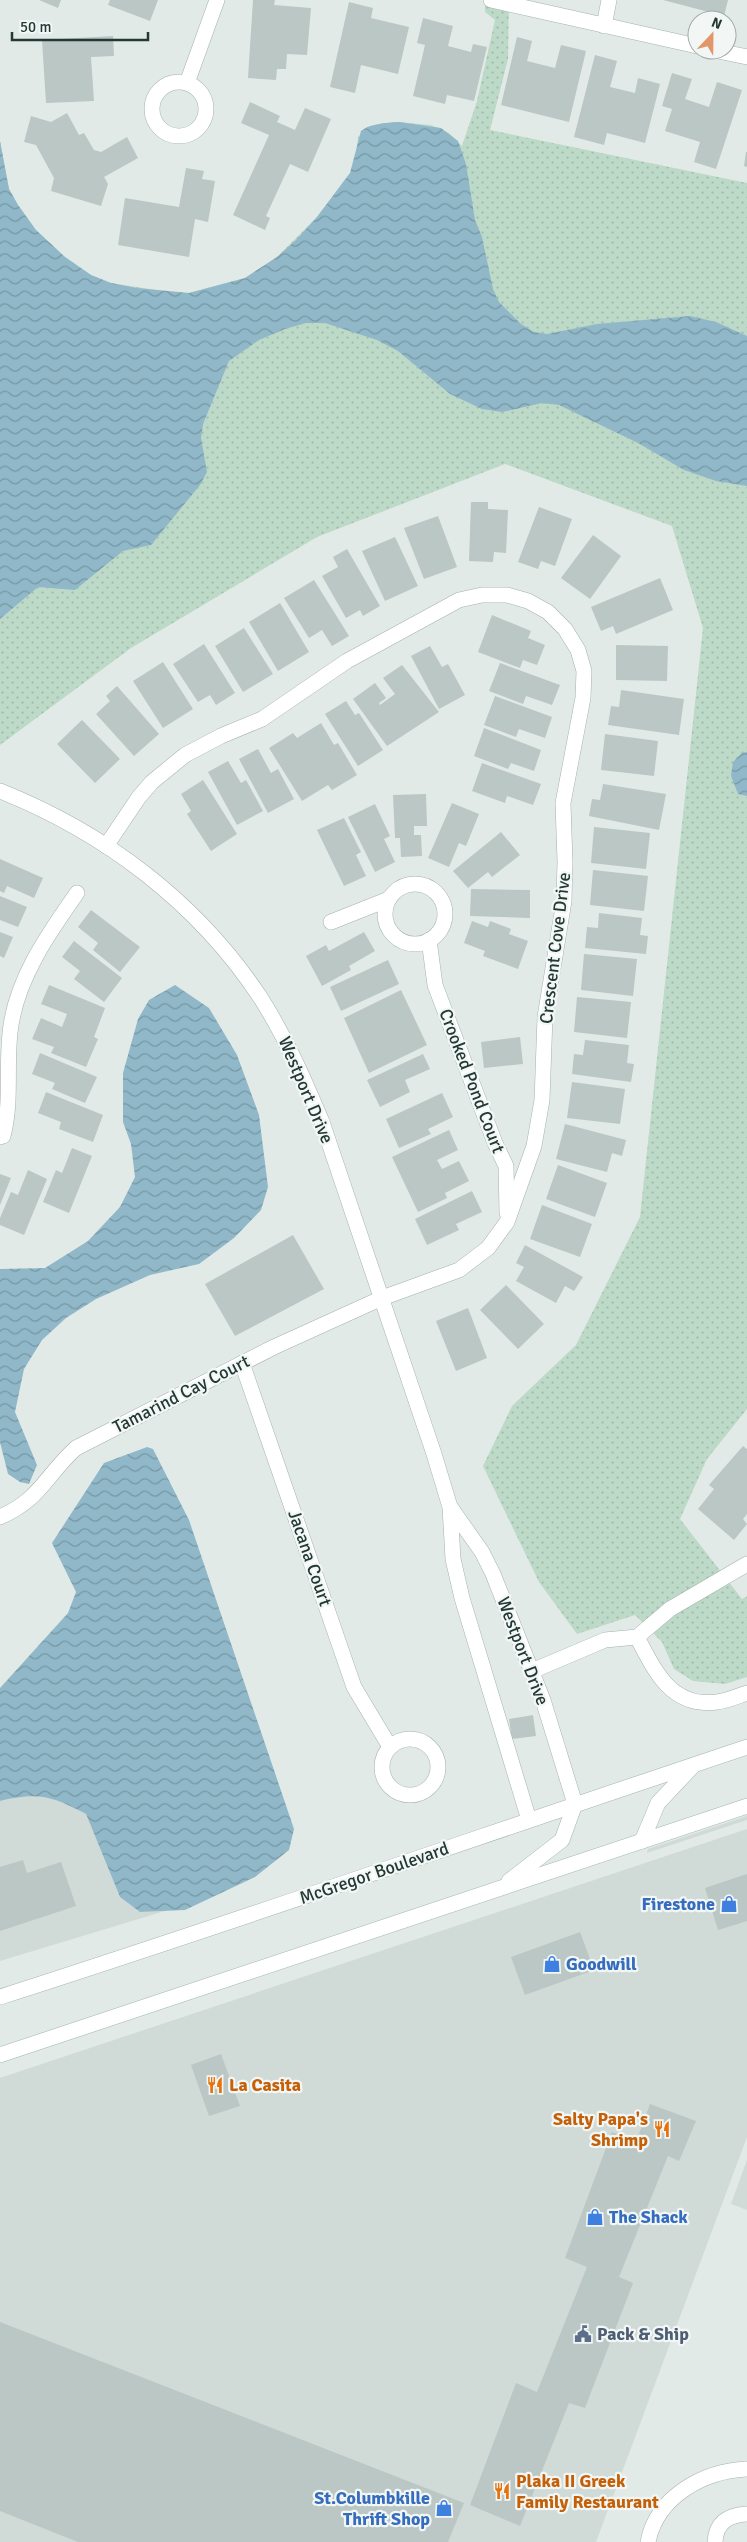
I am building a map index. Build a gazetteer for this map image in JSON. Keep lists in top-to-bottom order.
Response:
{
  "streets": {
    "street": [
      "Crescent Cove Drive",
      "Crooked Pond Court",
      "Westport Drive",
      "Tamarind Cay Court",
      "Jacana Court",
      "McGregor Boulevard"
    ]
  },
  "crossings": [
    ["Crescent Cove Drive", "Crooked Pond Court"],
    ["Crescent Cove Drive", "Westport Drive"],
    ["Crescent Cove Drive", "Tamarind Cay Court"],
    ["Westport Drive", "Tamarind Cay Court"],
    ["Westport Drive", "McGregor Boulevard"],
    ["Tamarind Cay Court", "Jacana Court"]
  ],
  "places": {
    "shop": [
      "Firestone",
      "Goodwill",
      "The Shack",
      "St.Columbkille Thrift Shop"
    ],
    "restaurant": ["La Casita", "Salty Papa's Shrimp", "Plaka II Greek Family Restaurant"],
    "public building": ["Pack & Ship"]
  },
  "scale_bar": "50 m",
  "north": "top"
}
